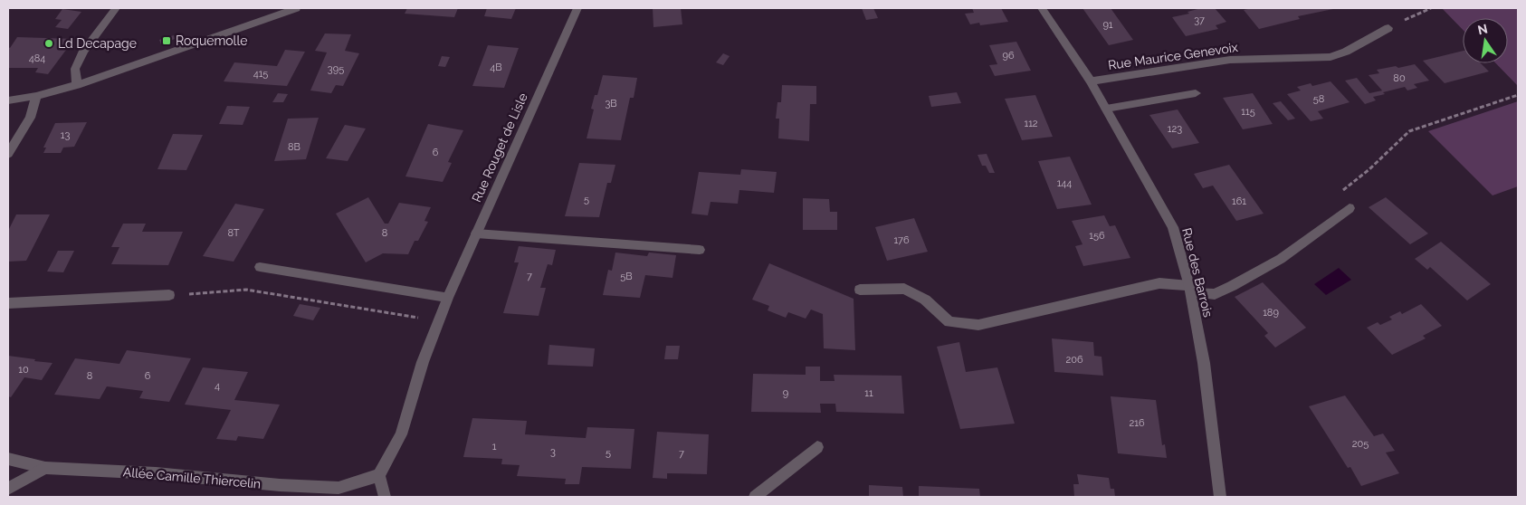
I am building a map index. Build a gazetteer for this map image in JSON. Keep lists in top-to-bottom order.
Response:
{
  "streets": {
    "street": [
      "Rue Maurice Genevoix",
      "Rue Rouget de Lisle",
      "Rue des Barrois",
      "Allée Camille Thiercelin"
    ]
  },
  "crossings": [
    ["Rue Maurice Genevoix", "Rue des Barrois"],
    ["Rue Rouget de Lisle", "Allée Camille Thiercelin"]
  ],
  "places": {
    "transit": ["Roquemolle"],
    "other": ["Ld Decapage"]
  },
  "house_numbers": [
    "37",
    "91",
    "96",
    "484",
    "4B",
    "395",
    "415",
    "80",
    "58",
    "3B",
    "115",
    "112",
    "123",
    "13",
    "8B",
    "6",
    "144",
    "5",
    "161",
    "8T",
    "8",
    "156",
    "176",
    "7",
    "5B",
    "189",
    "206",
    "10",
    "8",
    "6",
    "4",
    "9",
    "11",
    "216",
    "205",
    "1",
    "3",
    "5",
    "7"
  ],
  "north": "top"
}
